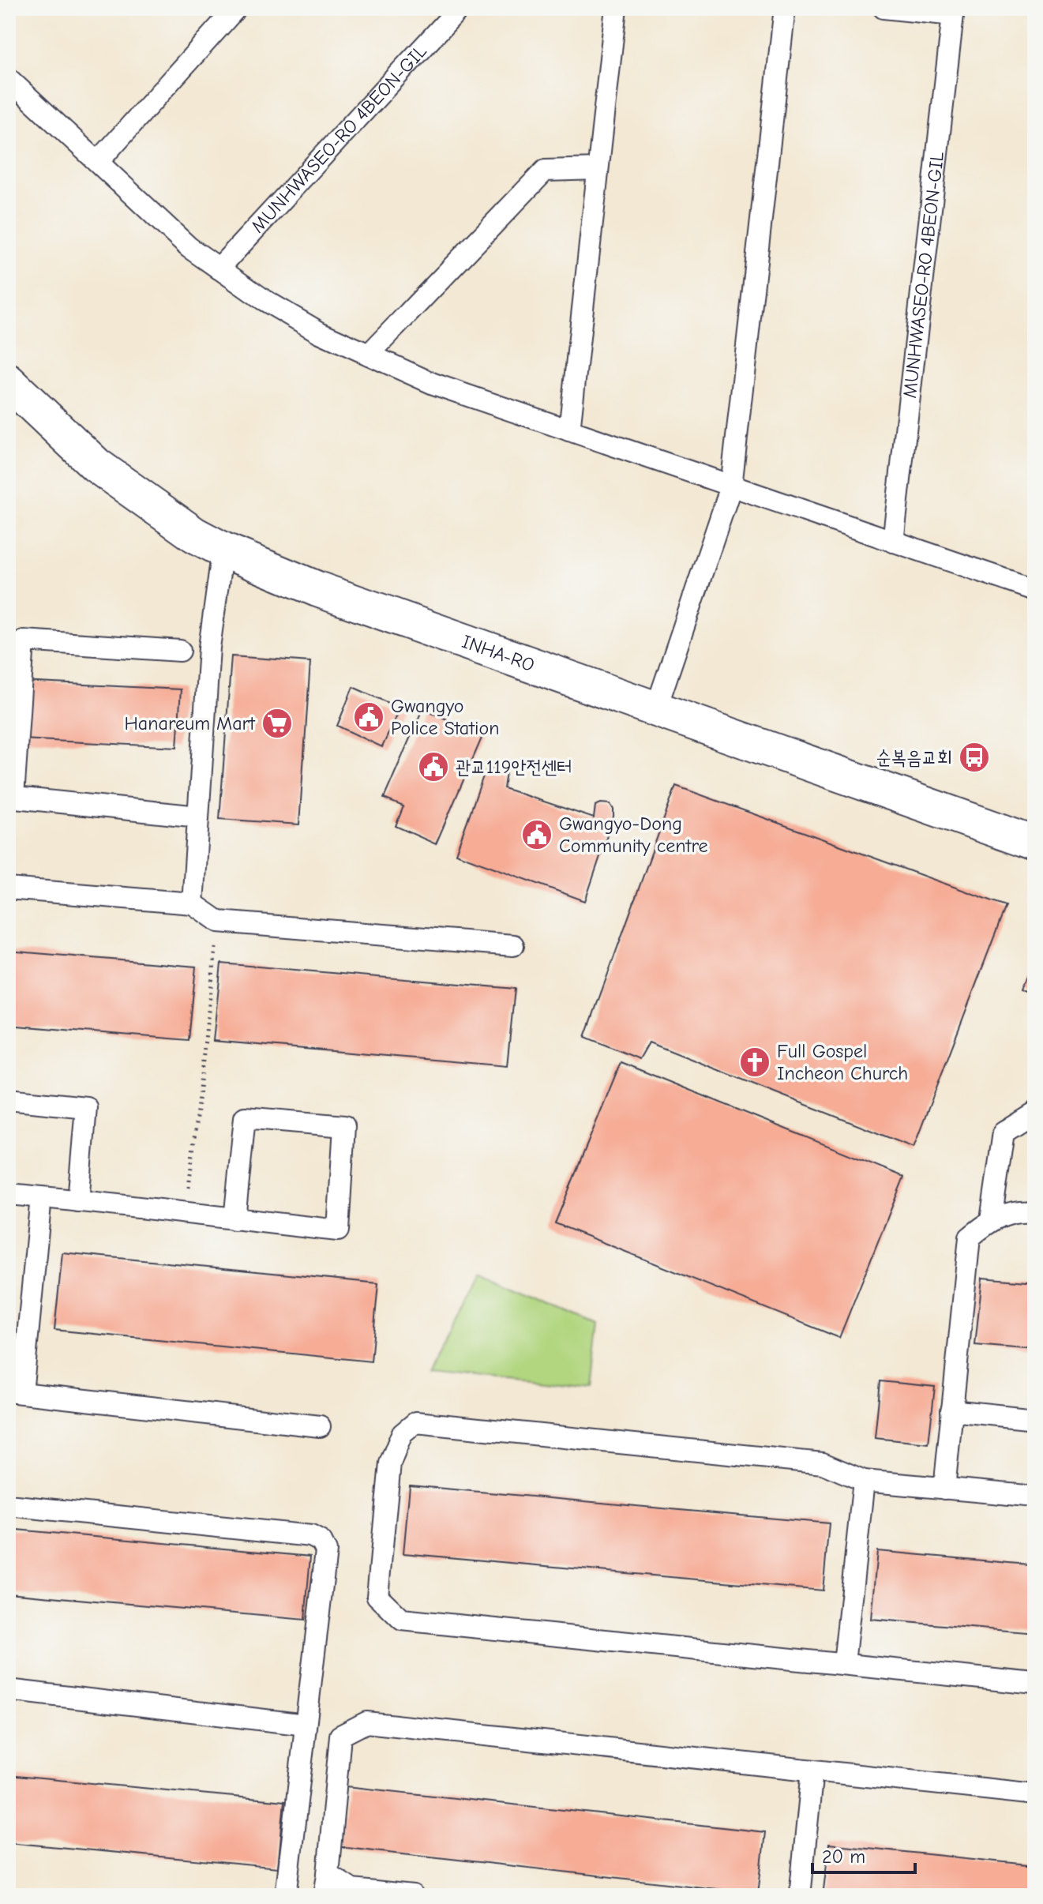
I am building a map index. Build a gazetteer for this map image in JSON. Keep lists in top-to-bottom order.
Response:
{
  "streets": {
    "main road": ["INHA-RO"],
    "lane": ["MUNHWASEO-RO 4BEON-GIL"]
  },
  "places": {
    "public building": ["Gwangyo Police Station", "관교119안전센터", "Gwangyo-Dong Community centre"],
    "supermarket": ["Hanareum Mart"],
    "bus stop": ["순복음교회"],
    "church": ["Full Gospel Incheon Church"]
  },
  "scale_bar": "20 m"
}
